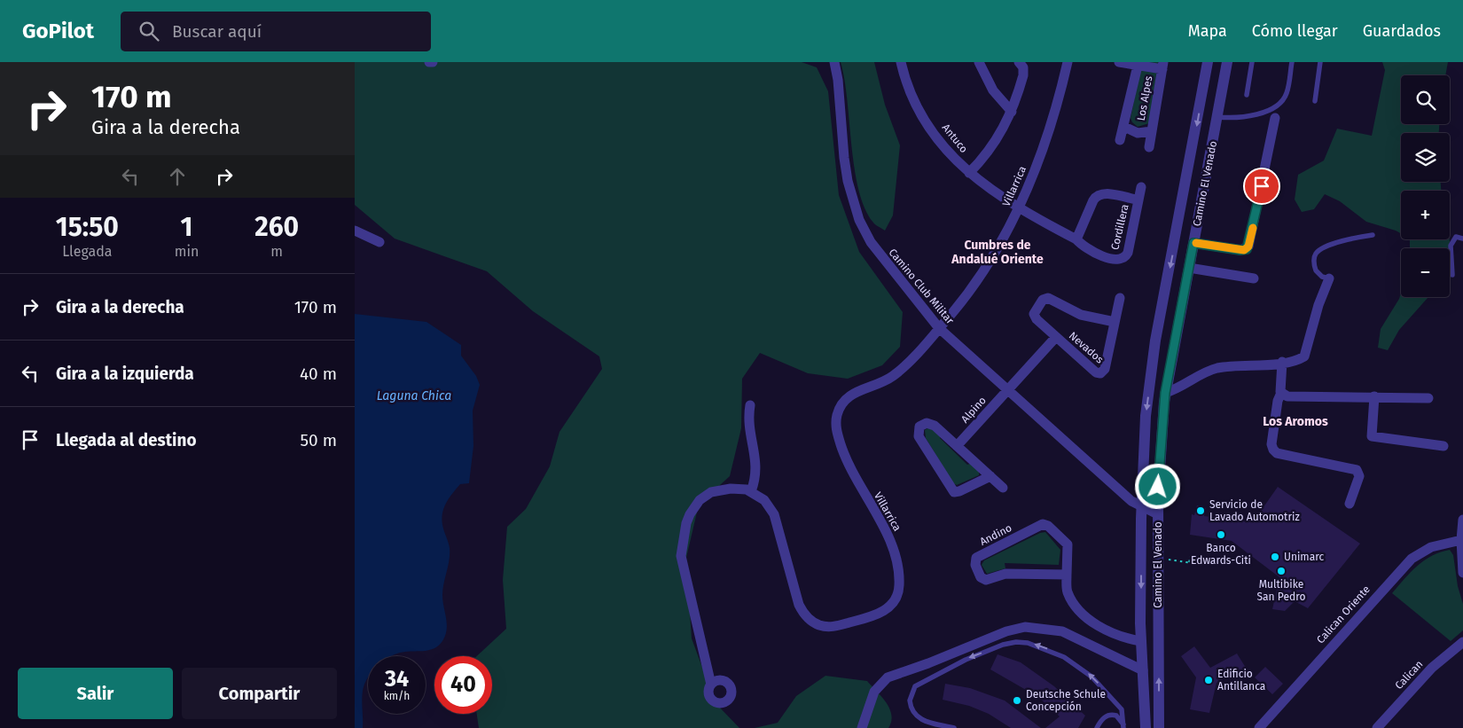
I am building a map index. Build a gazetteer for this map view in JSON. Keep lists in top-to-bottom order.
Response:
{
  "streets": {
    "street": [
      "Los Alpes",
      "Antuco",
      "Camino El Venado",
      "Villarrica",
      "Cordillera",
      "Camino Club Militar",
      "Nevados",
      "Alpino",
      "Andino",
      "Calican Oriente",
      "Calican"
    ]
  },
  "crossings": [
    ["Antuco", "Villarrica"],
    ["Antuco", "Cordillera"],
    ["Camino El Venado", "Camino Club Militar"],
    ["Camino El Venado", "Andino"],
    ["Villarrica", "Cordillera"],
    ["Villarrica", "Camino Club Militar"],
    ["Camino Club Militar", "Nevados"],
    ["Camino Club Militar", "Alpino"],
    ["Nevados", "Alpino"]
  ],
  "districts": ["Cumbres de Andalué Oriente", "Los Aromos"],
  "water": ["Laguna Chica"],
  "places": [
    "Servicio de Lavado Automotriz",
    "Banco Edwards-Citi",
    "Unimarc",
    "Multibike San Pedro",
    "Edificio Antillanca",
    "Deutsche Schule Concepción"
  ],
  "page": {
    "header": "GoPilot",
    "search": "Buscar aquí",
    "nav": ["Mapa", "Cómo llegar", "Guardados"],
    "turn": ["170 m", "Gira a la derecha"],
    "map_buttons": ["+", "−"],
    "eta": [
      "15:50",
      "Llegada",
      "1",
      "min",
      "260",
      "m"
    ],
    "list": [
      {
        "name": "Gira a la derecha",
        "value": "170 m"
      },
      {
        "name": "Gira a la izquierda",
        "value": "40 m"
      },
      {
        "name": "Llegada al destino",
        "value": "50 m"
      }
    ],
    "speed": "34 km/h",
    "limit": "40",
    "buttons": ["Salir", "Compartir"]
  }
}
